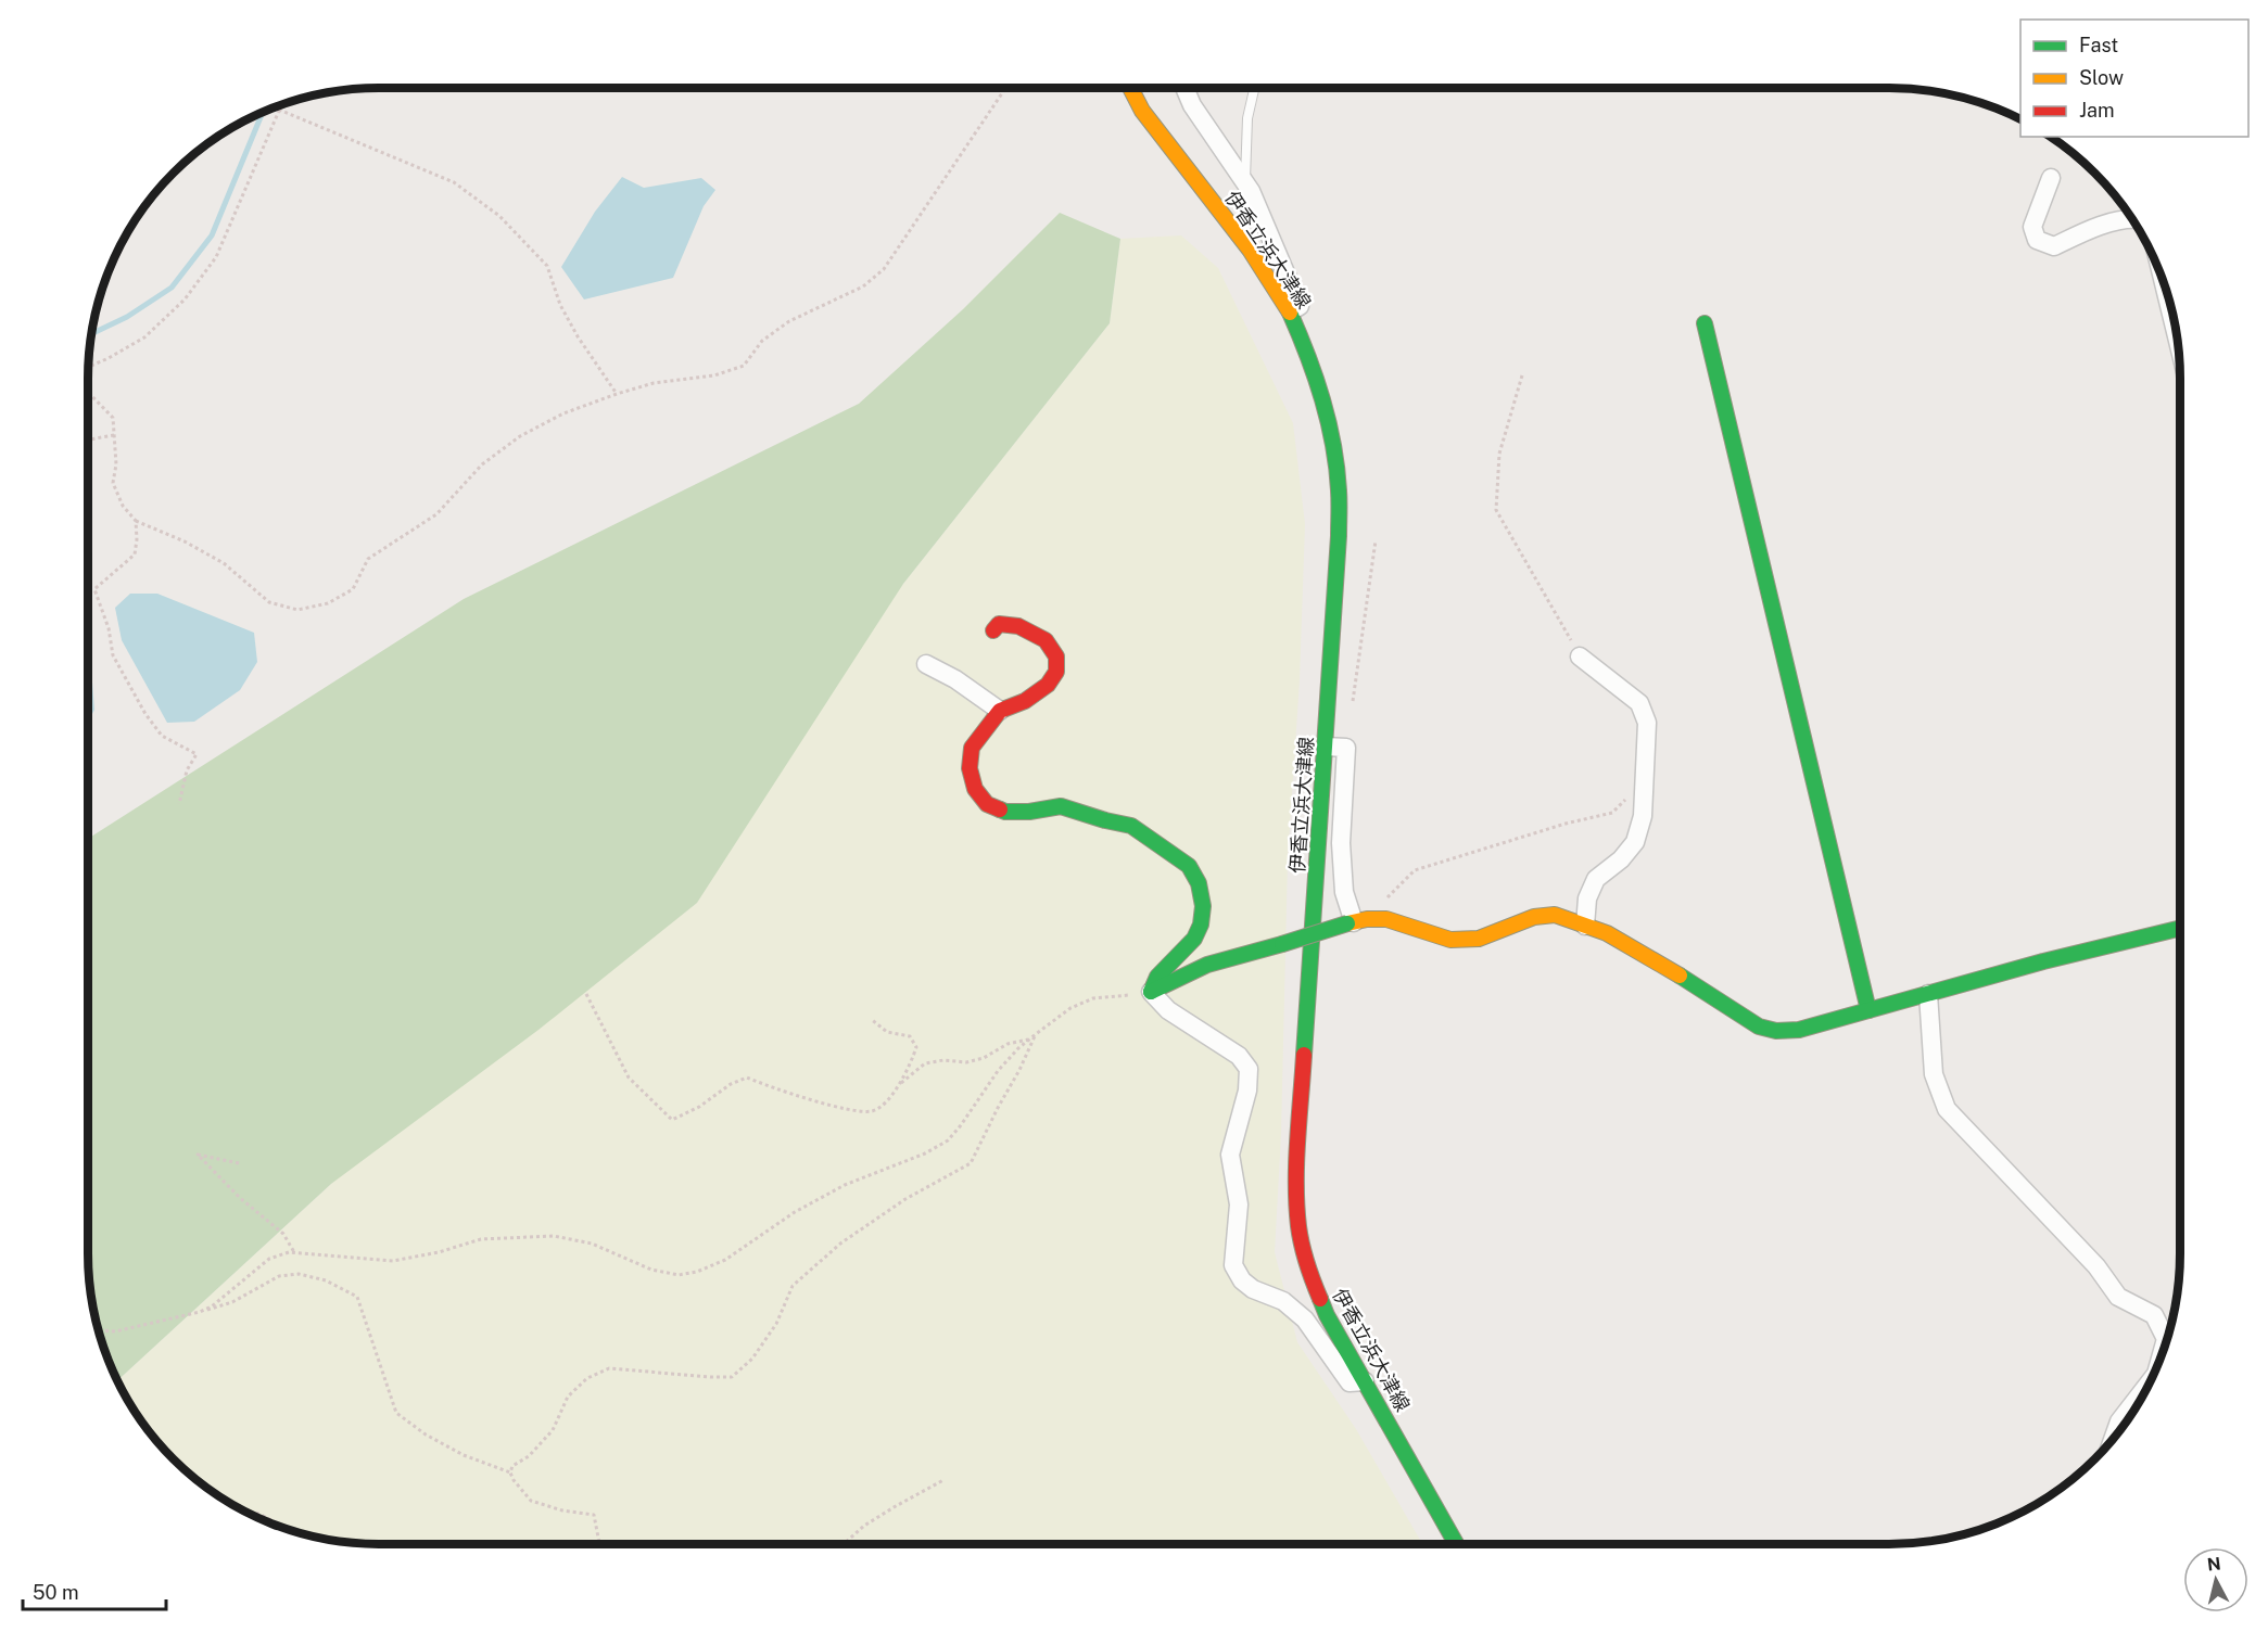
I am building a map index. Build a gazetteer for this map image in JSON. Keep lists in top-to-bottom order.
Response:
{
  "streets": {
    "street": ["伊香立浜大津線"]
  },
  "legend": ["Fast", "Slow", "Jam"],
  "scale_bar": "50 m",
  "north": "top"
}
